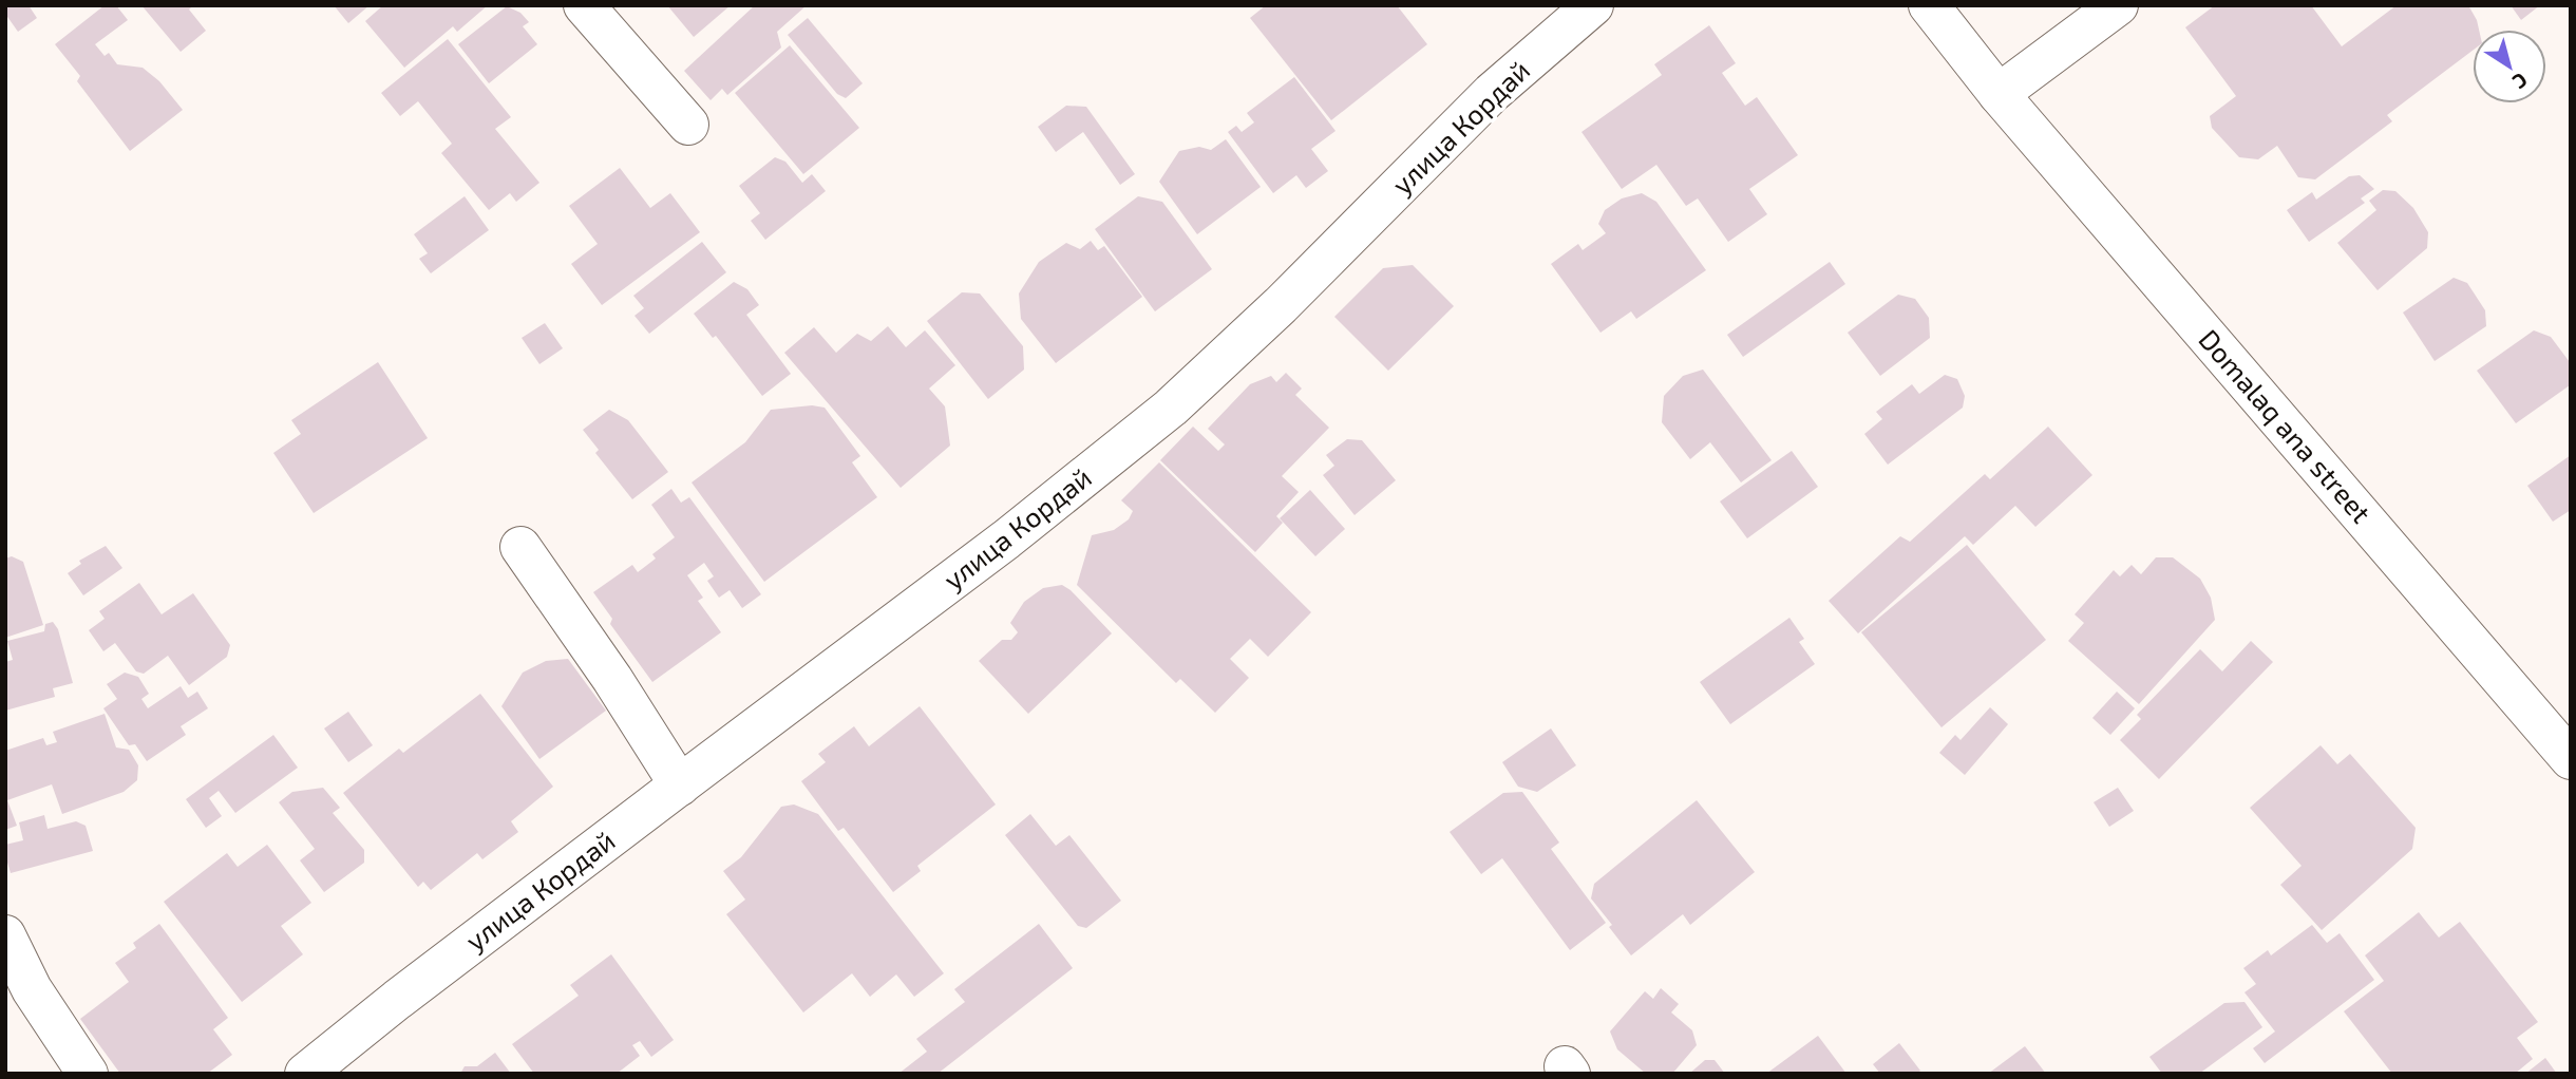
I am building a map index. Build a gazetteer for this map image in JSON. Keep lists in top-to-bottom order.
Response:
{
  "streets": {
    "street": ["улица Кордай", "Domalaq ana street"]
  },
  "north": "bottom right"
}
